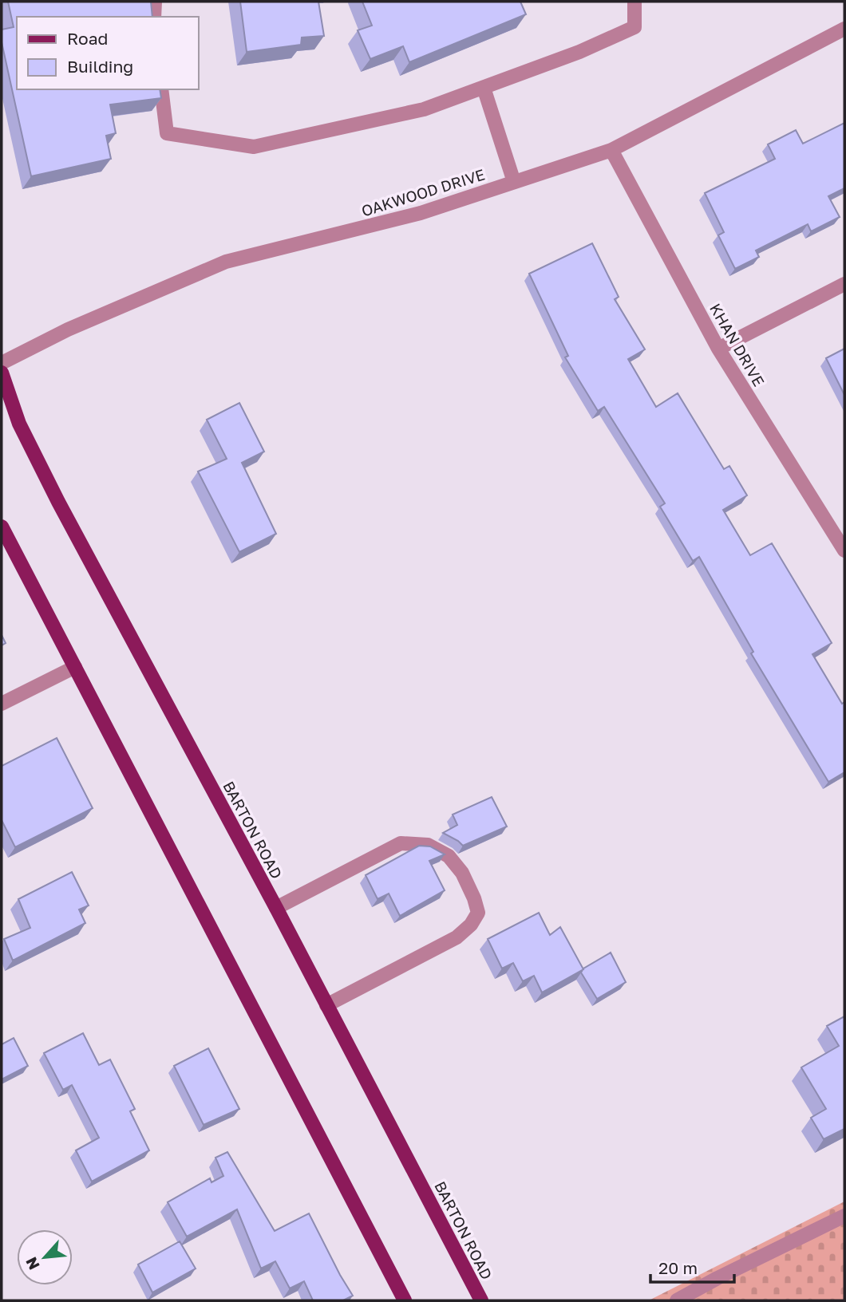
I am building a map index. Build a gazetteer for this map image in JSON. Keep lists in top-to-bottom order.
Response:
{
  "streets": {
    "main road": ["BARTON ROAD"],
    "street": ["OAKWOOD DRIVE", "KHAN DRIVE"]
  },
  "crossings": [
    ["OAKWOOD DRIVE", "KHAN DRIVE"]
  ],
  "legend": ["Road", "Building"],
  "scale_bar": "20 m",
  "north": "bottom left"
}
